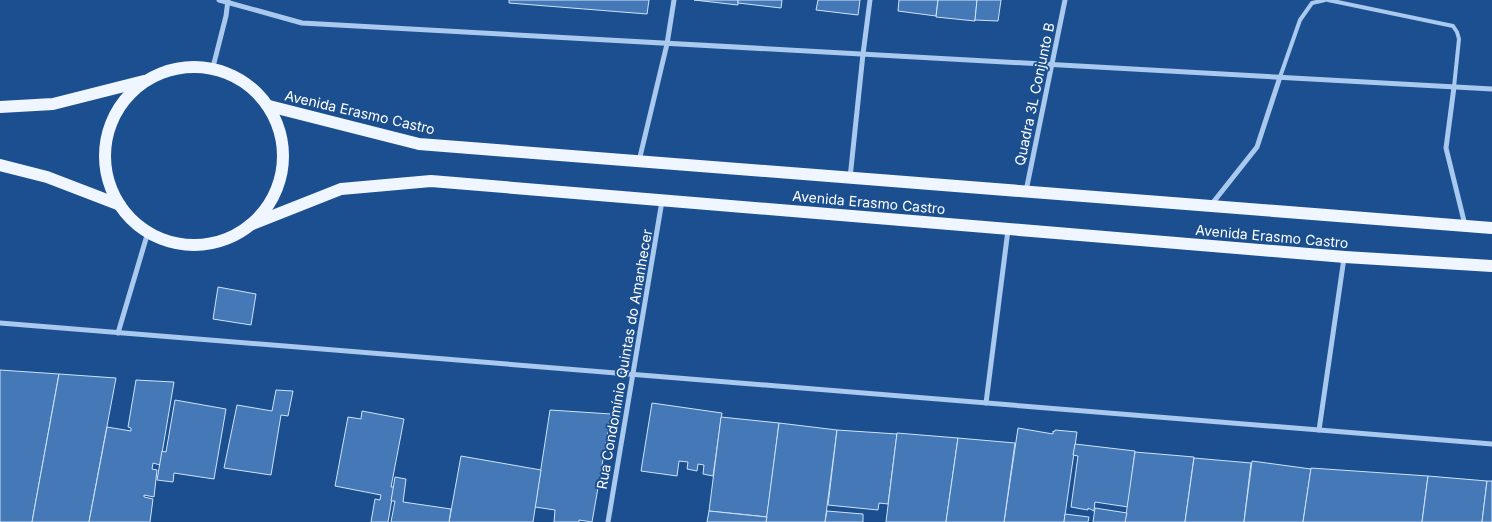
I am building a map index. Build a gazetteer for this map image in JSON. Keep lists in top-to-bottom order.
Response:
{
  "streets": {
    "main road": ["Avenida Erasmo Castro"],
    "street": ["Quadra 3L Conjunto B", "Rua Condomínio Quintas do Amanhecer"]
  },
  "crossings": [
    ["Quadra 3L Conjunto B", "Avenida Erasmo Castro"],
    ["Avenida Erasmo Castro", "Rua Condomínio Quintas do Amanhecer"]
  ]
}
